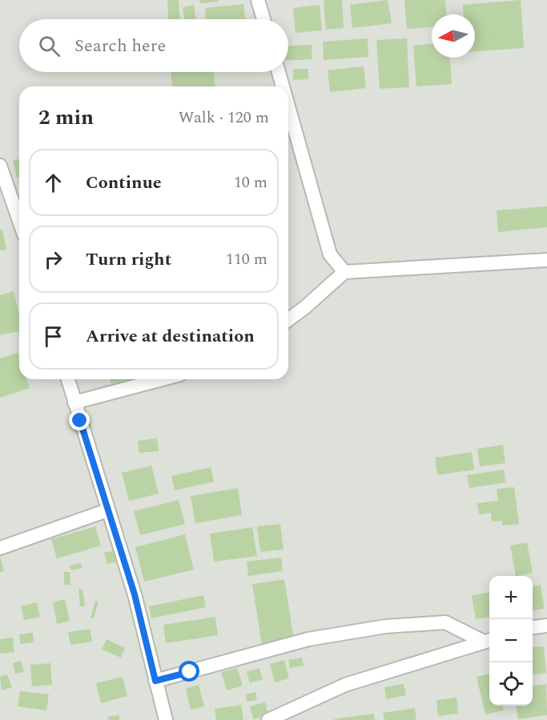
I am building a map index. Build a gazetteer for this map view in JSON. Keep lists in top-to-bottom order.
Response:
{
  "north": "left",
  "page": {
    "search": "Search here",
    "heading": ["2 min", "Walk · 120 m"],
    "list": [
      ["Continue", "10 m"],
      ["Turn right", "110 m"],
      "Arrive at destination"
    ],
    "map_buttons": ["+", "−"]
  }
}
